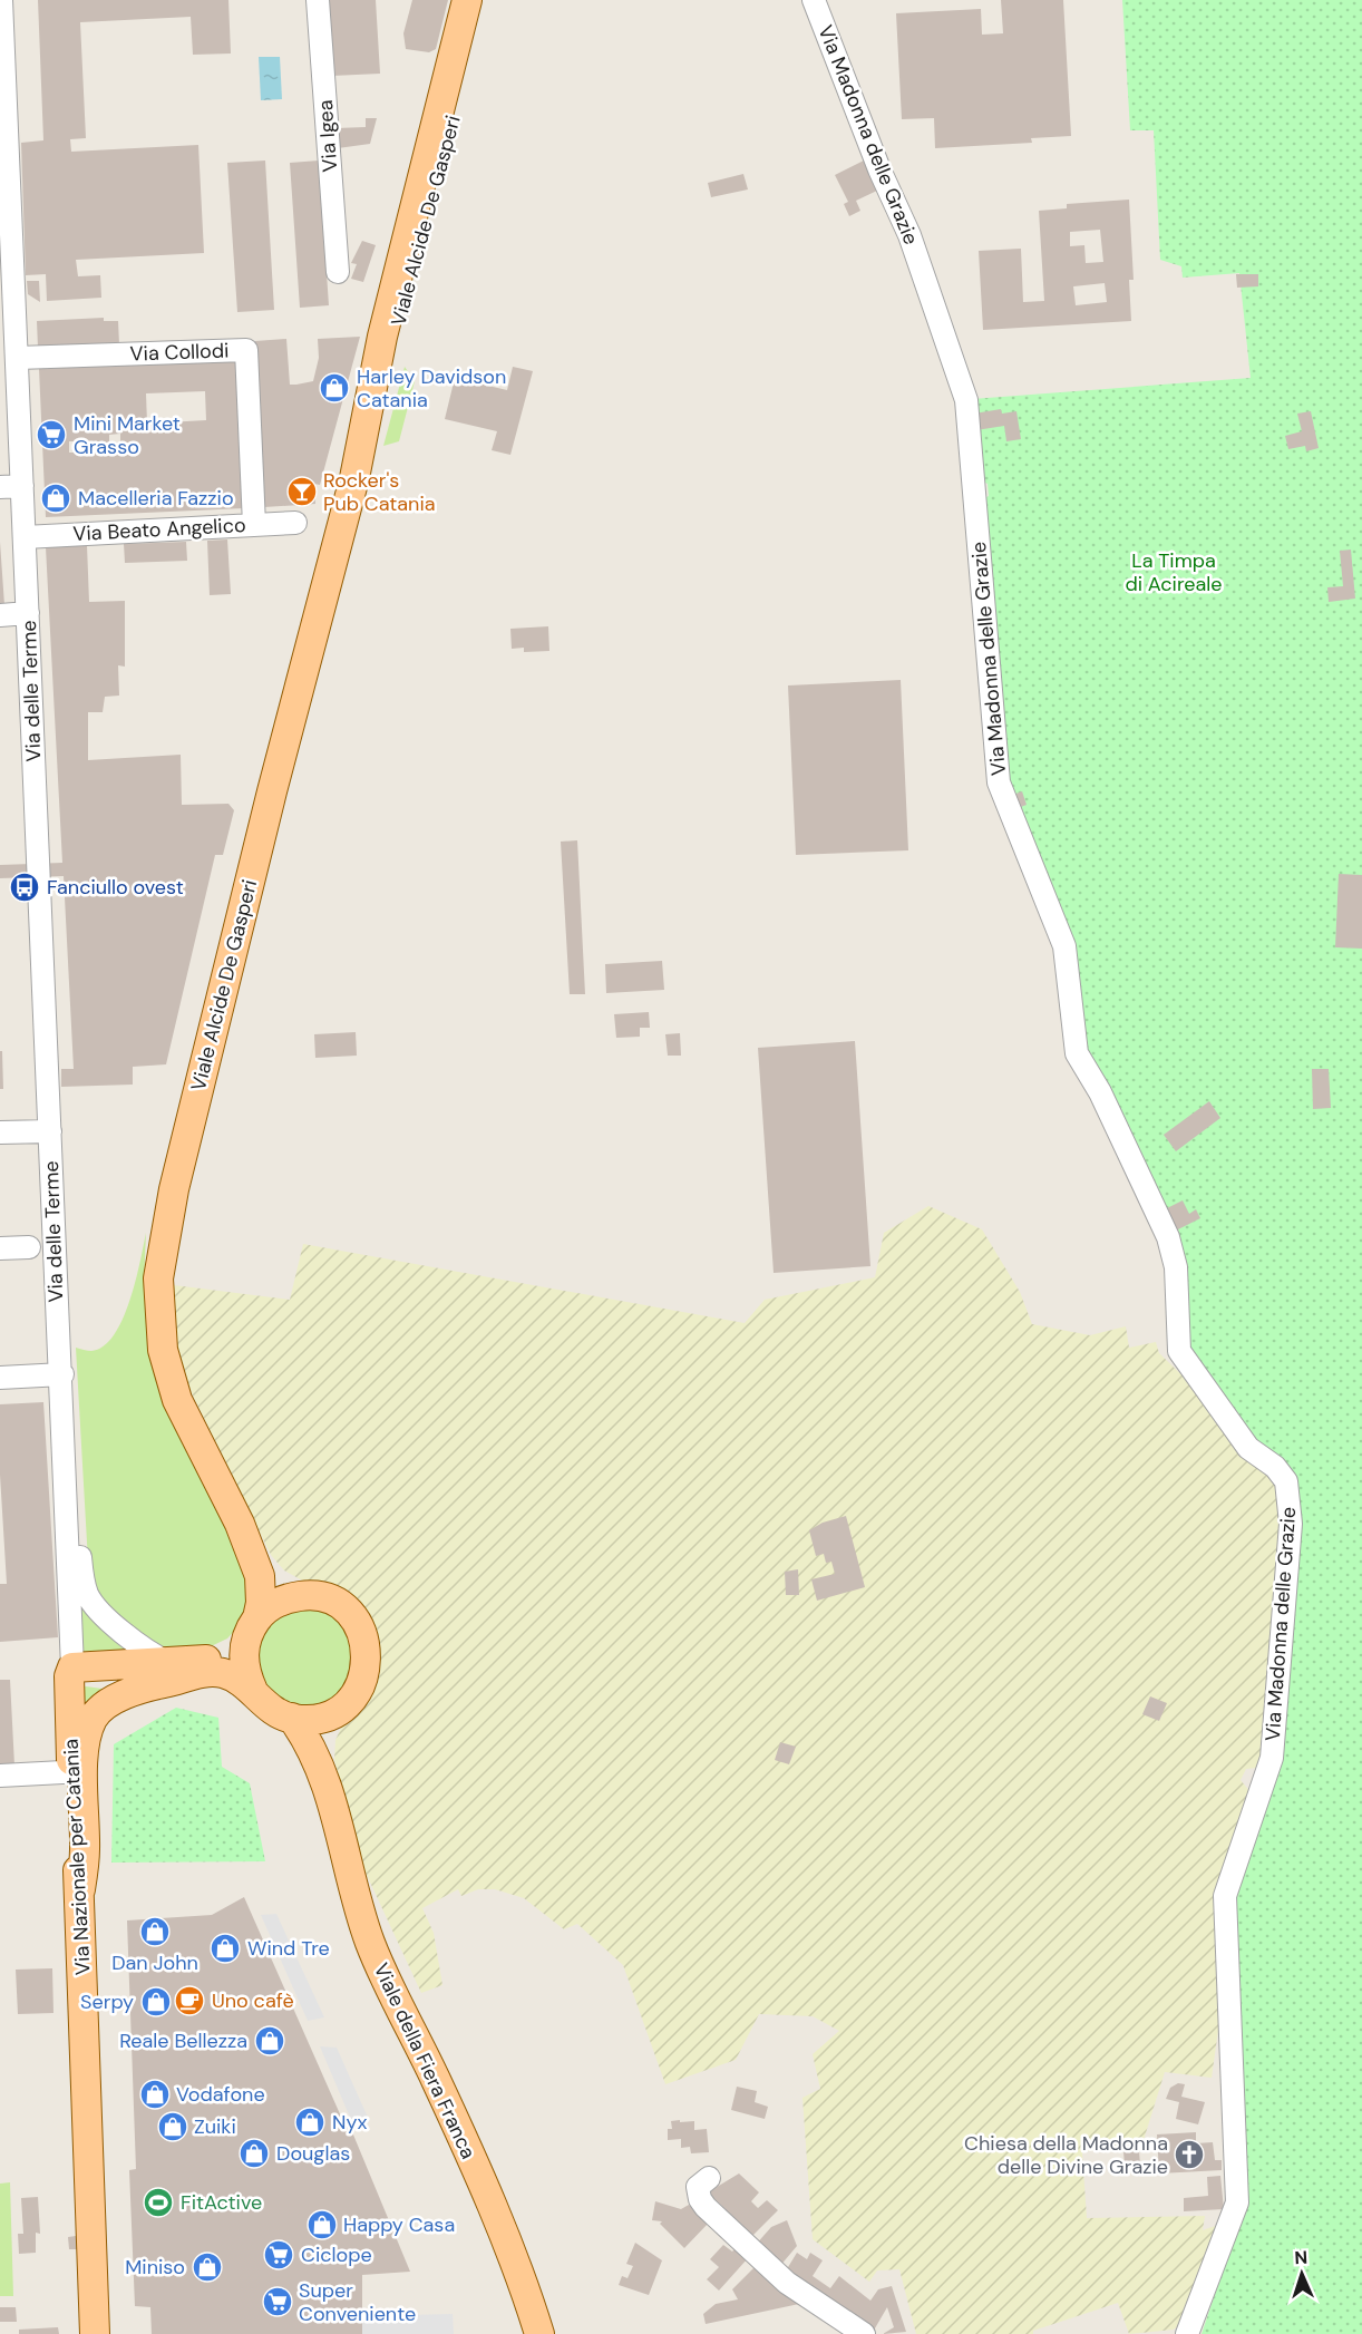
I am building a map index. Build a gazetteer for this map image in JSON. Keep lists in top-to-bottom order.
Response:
{
  "streets": {
    "main road": ["Viale Alcide De Gasperi", "Via Nazionale per Catania", "Viale della Fiera Franca"],
    "street": [
      "Via Madonna delle Grazie",
      "Via Igea",
      "Via Collodi",
      "Via Beato Angelico",
      "Via delle Terme"
    ]
  },
  "crossings": [
    ["Via Collodi", "Via Beato Angelico"],
    ["Via Collodi", "Via delle Terme"],
    ["Via Beato Angelico", "Via delle Terme"],
    ["Via delle Terme", "Via Nazionale per Catania"]
  ],
  "parks": ["La Timpa di Acireale"],
  "places": {
    "shop": [
      "Harley Davidson Catania",
      "Macelleria Fazzio",
      "Dan John",
      "Wind Tre",
      "Serpy",
      "Reale Bellezza",
      "Vodafone",
      "Nyx",
      "Zuiki",
      "Douglas",
      "Happy Casa",
      "Miniso"
    ],
    "supermarket": ["Mini Market Grasso", "Ciclope", "Super Conveniente"],
    "bar": ["Rocker's Pub Catania"],
    "bus stop": ["Fanciullo ovest"],
    "cafe": ["Uno cafè"],
    "church": ["Chiesa della Madonna delle Divine Grazie"],
    "sports": ["FitActive"]
  },
  "north": "top"
}
